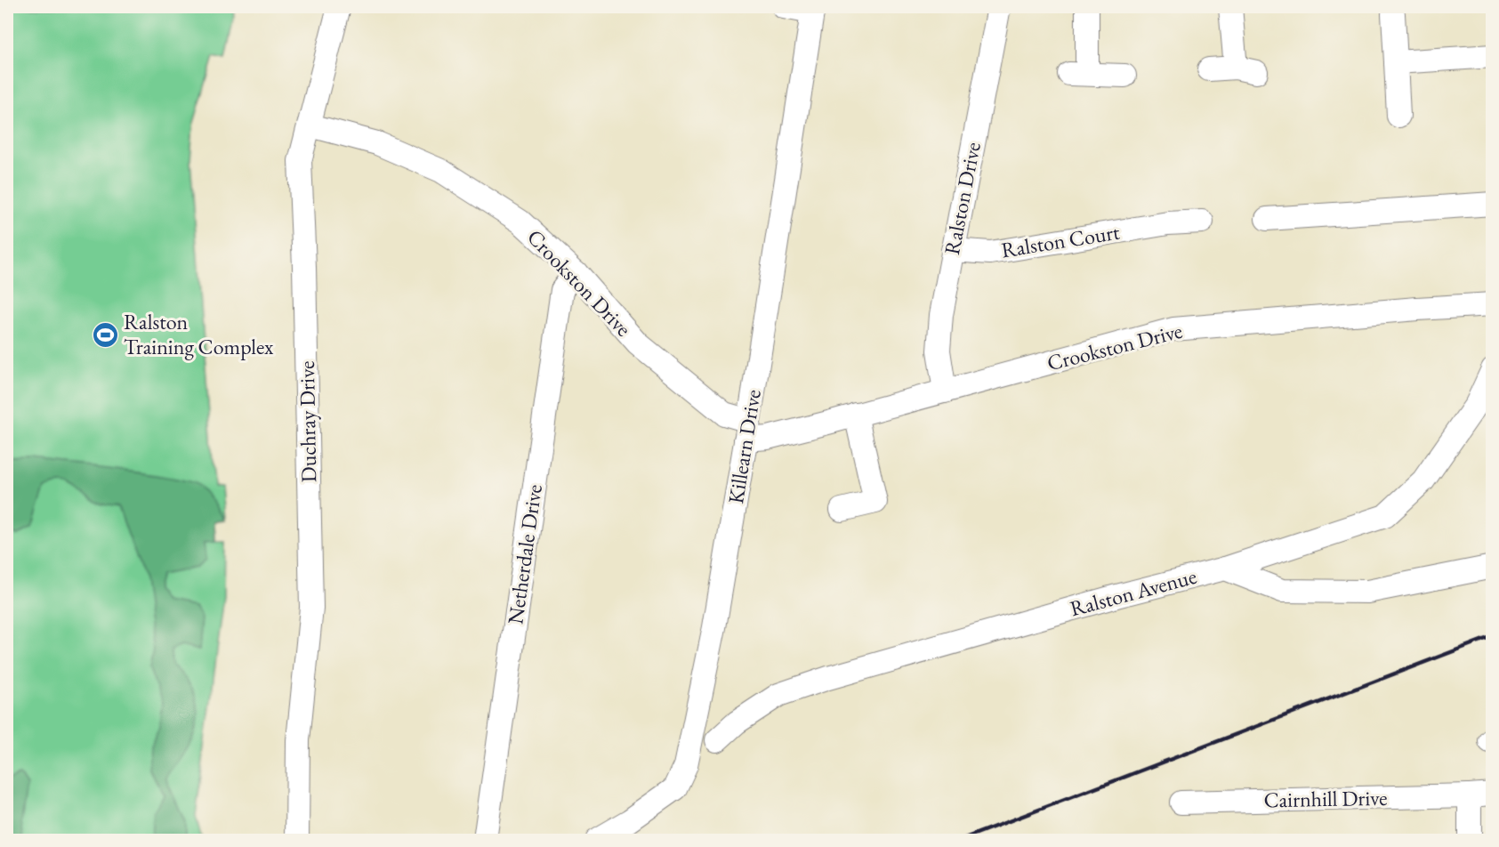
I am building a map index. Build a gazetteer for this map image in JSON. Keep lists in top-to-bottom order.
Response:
{
  "streets": {
    "street": [
      "Ralston Drive",
      "Ralston Court",
      "Crookston Drive",
      "Duchray Drive",
      "Killearn Drive",
      "Netherdale Drive",
      "Ralston Avenue",
      "Cairnhill Drive"
    ]
  },
  "crossings": [
    ["Ralston Drive", "Ralston Court"],
    ["Ralston Drive", "Crookston Drive"],
    ["Crookston Drive", "Duchray Drive"],
    ["Crookston Drive", "Killearn Drive"],
    ["Crookston Drive", "Netherdale Drive"]
  ],
  "places": {
    "sports": ["Ralston Training Complex"]
  }
}
